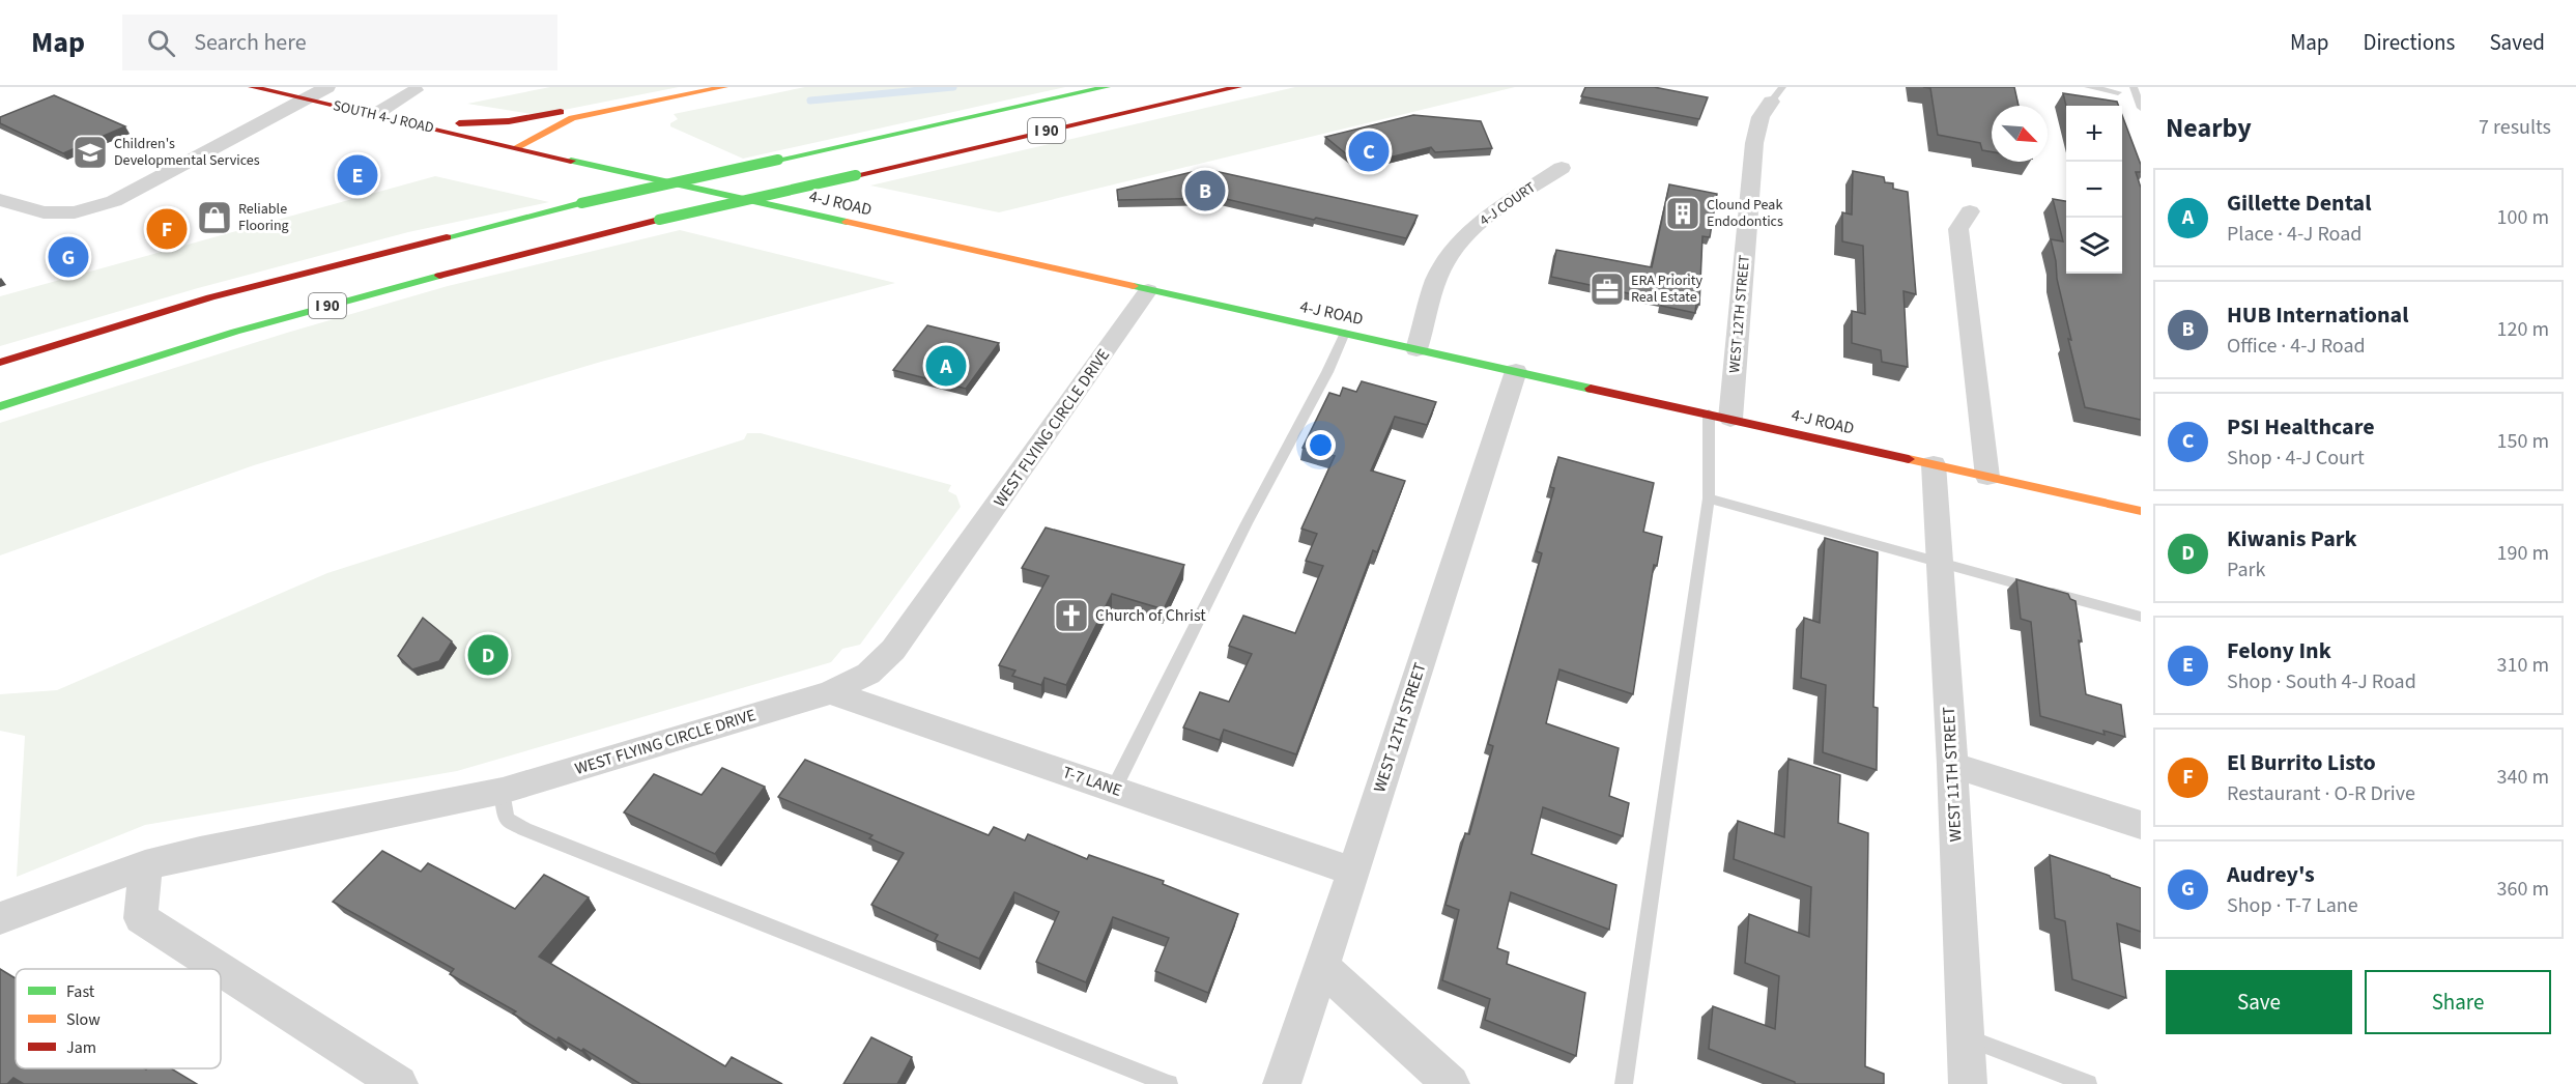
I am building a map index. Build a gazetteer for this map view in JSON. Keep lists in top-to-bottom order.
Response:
{
  "streets": {
    "main road": ["SOUTH 4-J ROAD", "I 90", "4-J ROAD"],
    "street": [
      "4-J COURT",
      "WEST 12TH STREET",
      "WEST FLYING CIRCLE DRIVE",
      "WEST 11TH STREET",
      "T-7 LANE"
    ]
  },
  "crossings": [
    ["SOUTH 4-J ROAD", "4-J ROAD"],
    ["4-J ROAD", "4-J COURT"],
    ["4-J ROAD", "WEST 12TH STREET"],
    ["4-J ROAD", "WEST FLYING CIRCLE DRIVE"],
    ["4-J ROAD", "WEST 11TH STREET"],
    ["WEST 12TH STREET", "T-7 LANE"],
    ["WEST FLYING CIRCLE DRIVE", "T-7 LANE"]
  ],
  "places": {
    "school or university": ["Children's Developmental Services"],
    "building": ["Clound Peak Endodontics"],
    "shop": ["Reliable Flooring"],
    "office": ["ERA Priority Real Estate"],
    "church": ["Church of Christ"]
  },
  "legend": ["Fast", "Slow", "Jam"],
  "north": "bottom right",
  "page": {
    "header": "Map",
    "search": "Search here",
    "nav": ["Map", "Directions", "Saved"],
    "heading": ["Nearby", "7 results"],
    "map_buttons": ["+", "−"],
    "pins": [
      "C",
      "E",
      "B",
      "F",
      "G",
      "A",
      "D"
    ],
    "list": [
      {
        "mark": "A",
        "name": "Gillette Dental",
        "note": "Place · 4-J Road",
        "value": "100 m"
      },
      {
        "mark": "B",
        "name": "HUB International",
        "note": "Office · 4-J Road",
        "value": "120 m"
      },
      {
        "mark": "C",
        "name": "PSI Healthcare",
        "note": "Shop · 4-J Court",
        "value": "150 m"
      },
      {
        "mark": "D",
        "name": "Kiwanis Park",
        "note": "Park",
        "value": "190 m"
      },
      {
        "mark": "E",
        "name": "Felony Ink",
        "note": "Shop · South 4-J Road",
        "value": "310 m"
      },
      {
        "mark": "F",
        "name": "El Burrito Listo",
        "note": "Restaurant · O-R Drive",
        "value": "340 m"
      },
      {
        "mark": "G",
        "name": "Audrey's",
        "note": "Shop · T-7 Lane",
        "value": "360 m"
      }
    ],
    "buttons": ["Save", "Share"]
  }
}
